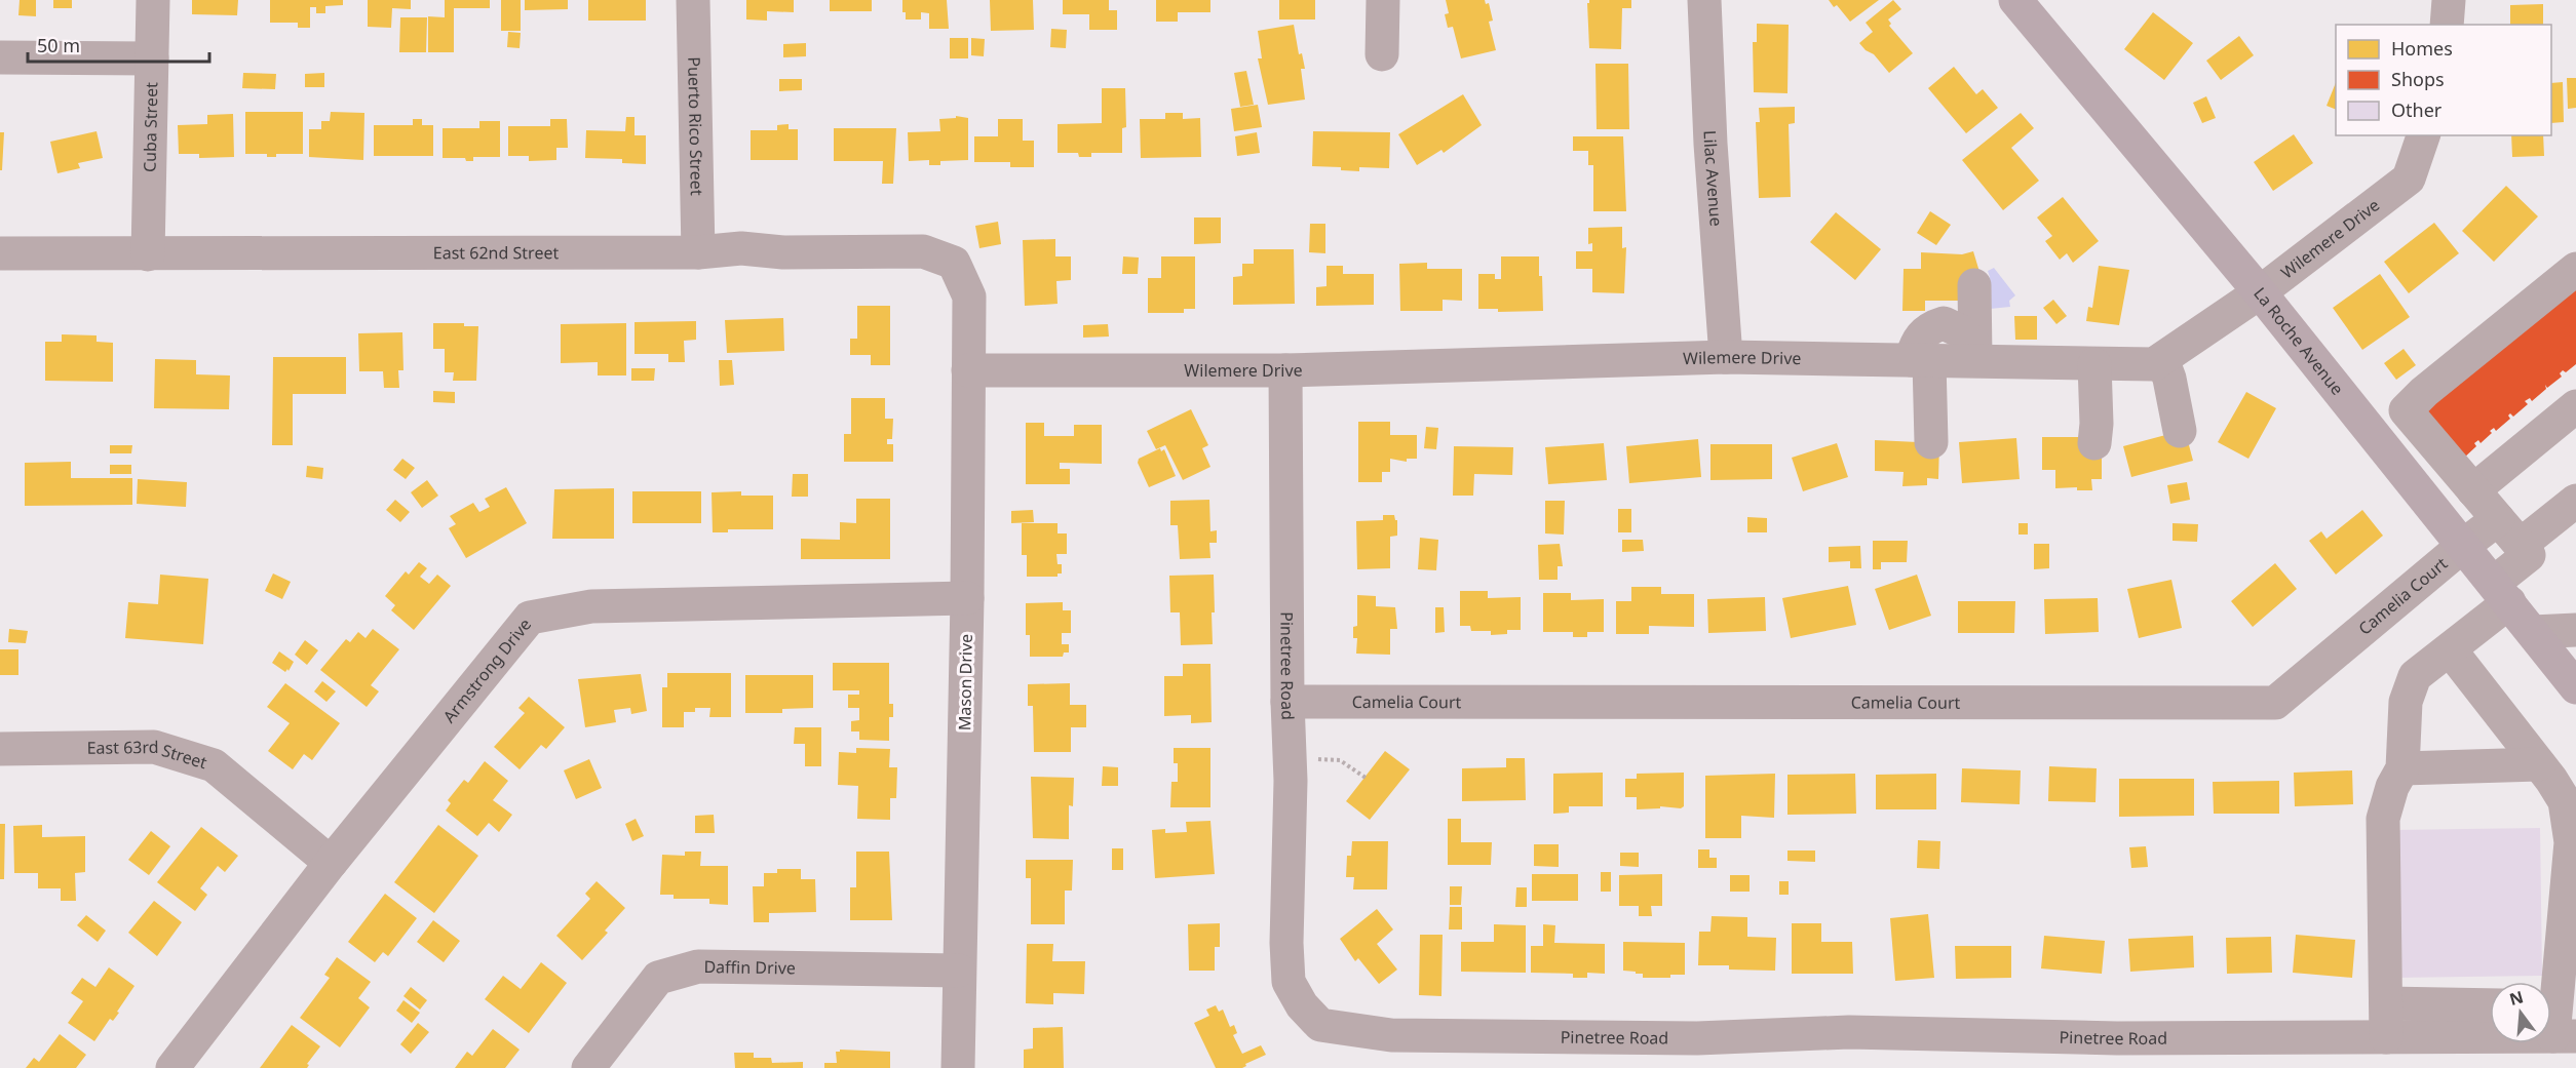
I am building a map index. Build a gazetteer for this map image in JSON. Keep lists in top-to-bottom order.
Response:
{
  "streets": {
    "main road": ["La Roche Avenue"],
    "street": [
      "Puerto Rico Street",
      "Cuba Street",
      "Lilac Avenue",
      "Wilemere Drive",
      "East 62nd Street",
      "Camelia Court",
      "Pinetree Road",
      "Armstrong Drive",
      "Mason Drive",
      "East 63rd Street",
      "Daffin Drive"
    ]
  },
  "crossings": [
    ["Puerto Rico Street", "East 62nd Street"],
    ["Cuba Street", "East 62nd Street"],
    ["Lilac Avenue", "Wilemere Drive"],
    ["Wilemere Drive", "La Roche Avenue"],
    ["Wilemere Drive", "Pinetree Road"],
    ["Wilemere Drive", "Mason Drive"],
    ["East 62nd Street", "Mason Drive"],
    ["La Roche Avenue", "Camelia Court"],
    ["Camelia Court", "Pinetree Road"],
    ["Armstrong Drive", "Mason Drive"],
    ["Armstrong Drive", "East 63rd Street"],
    ["Mason Drive", "Daffin Drive"]
  ],
  "legend": ["Homes", "Shops", "Other"],
  "scale_bar": "50 m",
  "north": "top"
}
